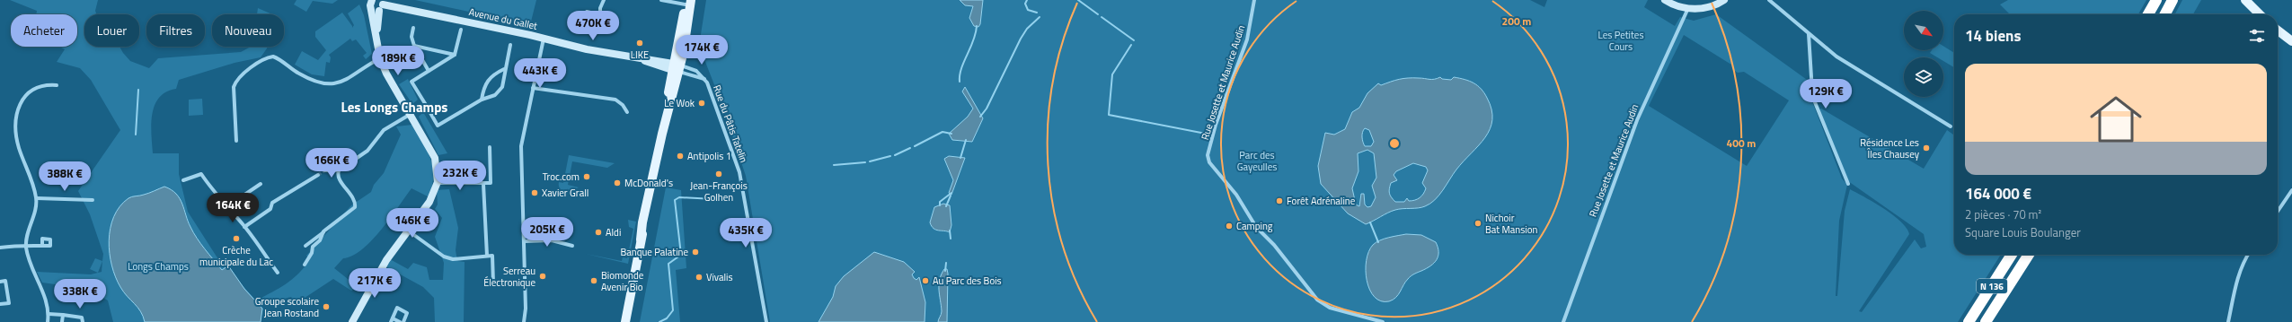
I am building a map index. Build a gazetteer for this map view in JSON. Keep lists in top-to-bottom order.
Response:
{
  "streets": {
    "highway": ["N 136"],
    "street": ["Avenue du Gallet", "Rue Josette et Maurice Audin", "Rue du Pâtis Tatelin"]
  },
  "crossings": [
    ["Avenue du Gallet", "Rue du Pâtis Tatelin"]
  ],
  "districts": ["Les Longs Champs"],
  "parks": ["Les Petites Cours", "Parc des Gayeulles", "Longs Champs"],
  "places": [
    "LIKE",
    "Le Wok",
    "Résidence Les Îles Chausey",
    "Antipolis 1",
    "Jean-François Golhen",
    "Troc.com",
    "McDonald's",
    "Xavier Grall",
    "Forêt Adrénaline",
    "Nichoir Bat Mansion",
    "Camping",
    "Aldi",
    "Crèche municipale du Lac",
    "Banque Palatine",
    "Serreau Électronique",
    "Vivalis",
    "Biomonde Avenir Bio",
    "Au Parc des Bois",
    "Groupe scolaire Jean Rostand"
  ],
  "north": "bottom right",
  "page": {
    "price": [
      "470K €",
      "174K €",
      "189K €",
      "443K €",
      "129K €",
      "166K €",
      "232K €",
      "388K €",
      "164K €",
      "146K €",
      "205K €",
      "435K €",
      "217K €",
      "338K €"
    ],
    "chip": [
      "Acheter",
      "Louer",
      "Filtres",
      "Nouveau"
    ],
    "heading": "14 biens",
    "list": [
      {
        "name": "164 000 €",
        "note": "2 pièces · 70 m² · Square Louis Boulanger"
      }
    ]
  },
  "rings": ["200 m", "400 m"]
}
